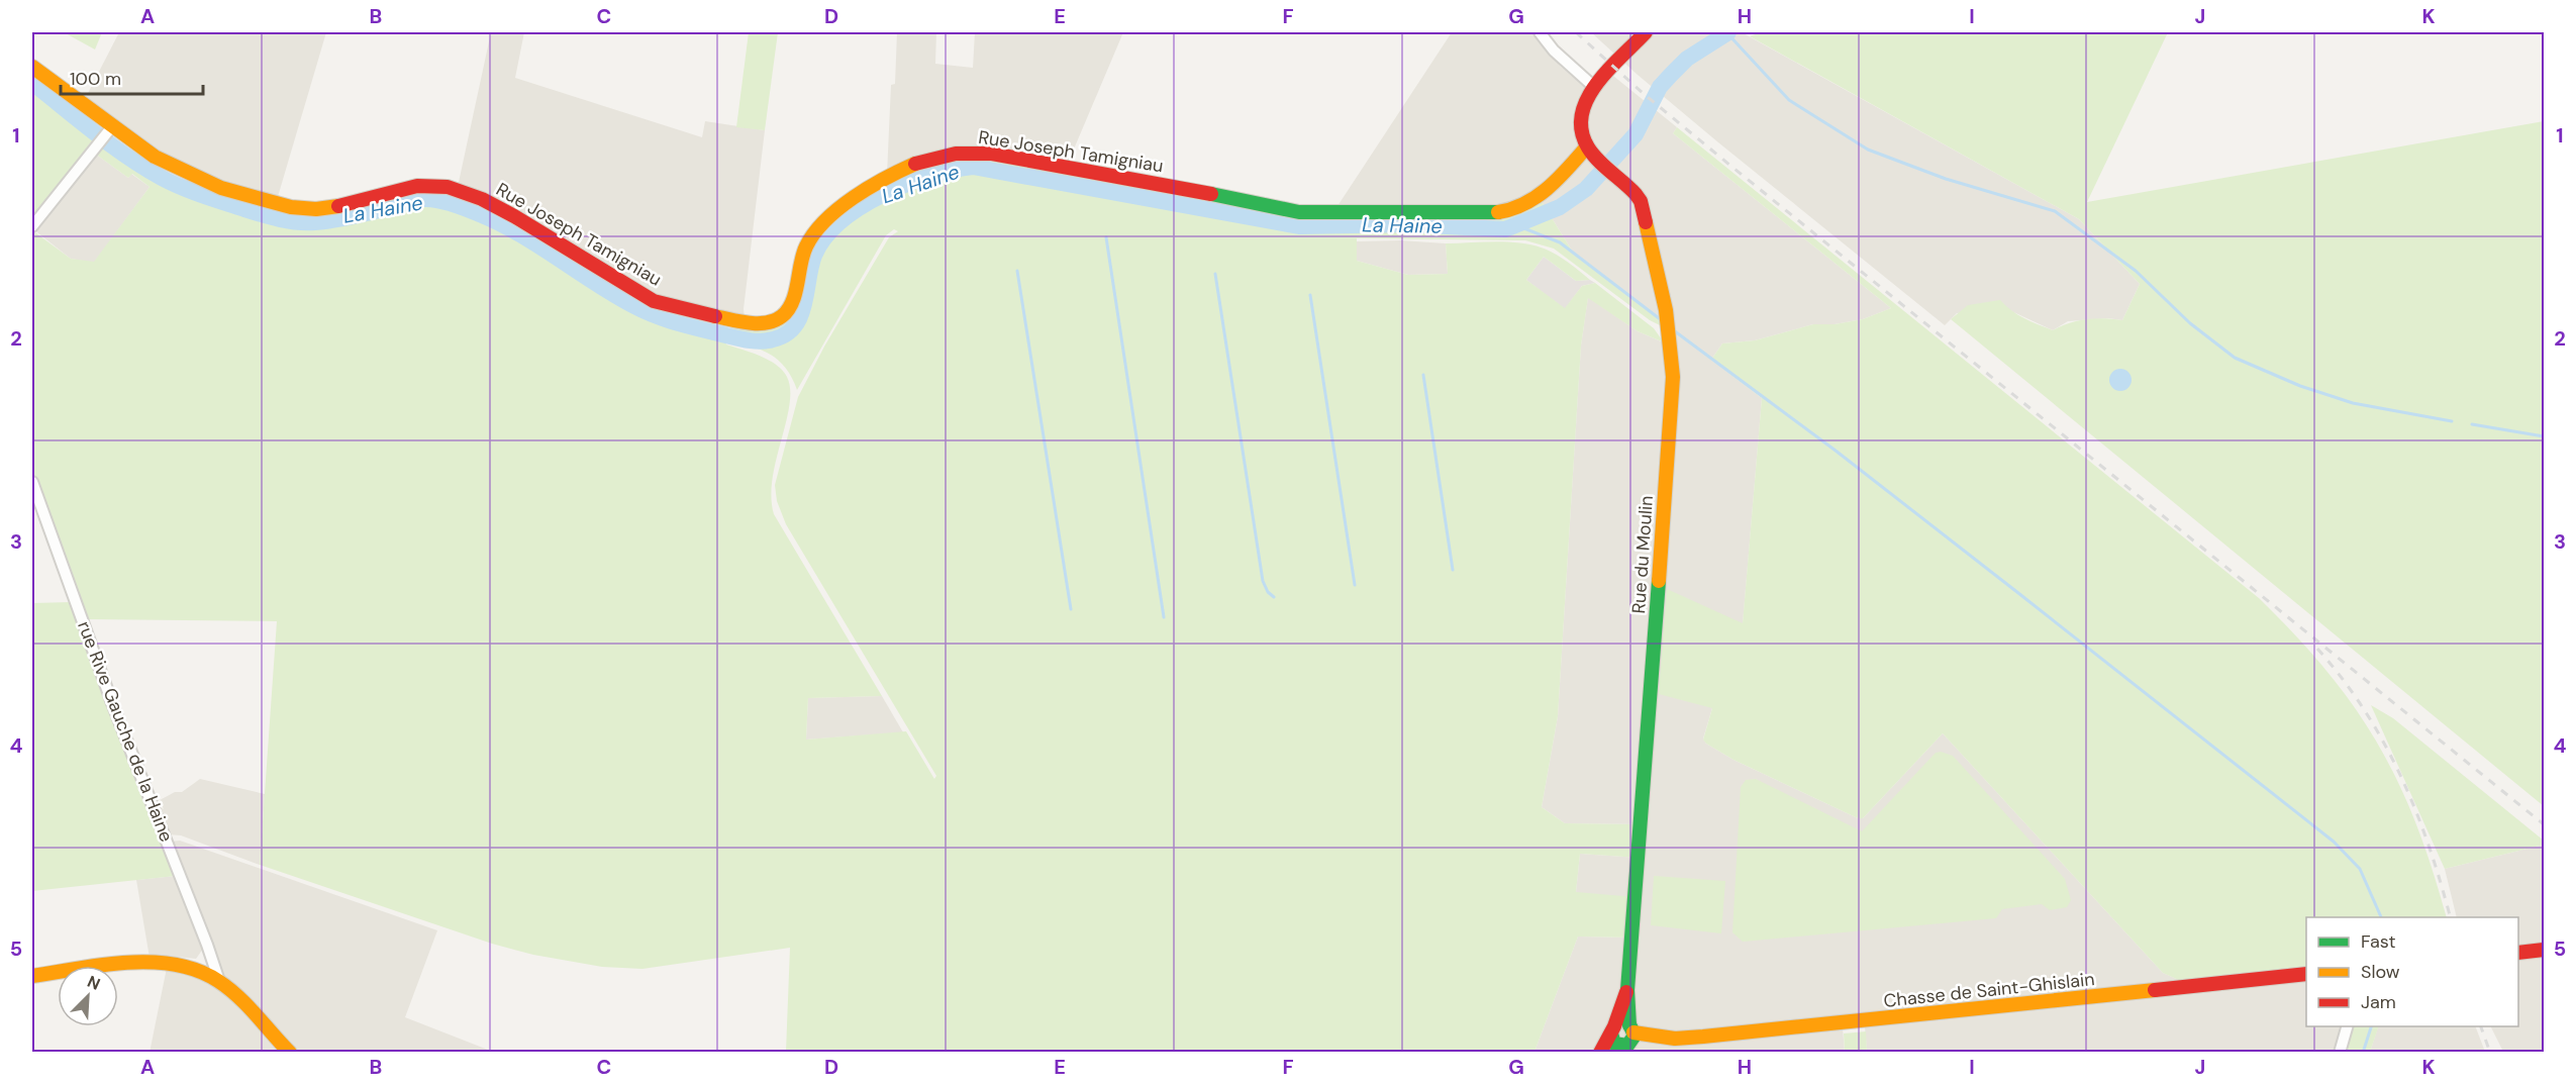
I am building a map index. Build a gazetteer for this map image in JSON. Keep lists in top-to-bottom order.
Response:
{
  "streets": {
    "street": [
      "Rue Joseph Tamigniau",
      "Rue du Moulin",
      "rue Rive Gauche de la Haine",
      "Chasse de Saint-Ghislain"
    ]
  },
  "crossings": [
    ["Rue Joseph Tamigniau", "Rue du Moulin"],
    ["Rue du Moulin", "Chasse de Saint-Ghislain"]
  ],
  "water": ["La Haine"],
  "legend": ["Fast", "Slow", "Jam"],
  "scale_bar": "100 m",
  "north": "top right",
  "grid": {
    "columns": [
      "A",
      "B",
      "C",
      "D",
      "E",
      "F",
      "G",
      "H",
      "I",
      "J",
      "K"
    ],
    "rows": [
      "1",
      "2",
      "3",
      "4",
      "5"
    ]
  }
}
